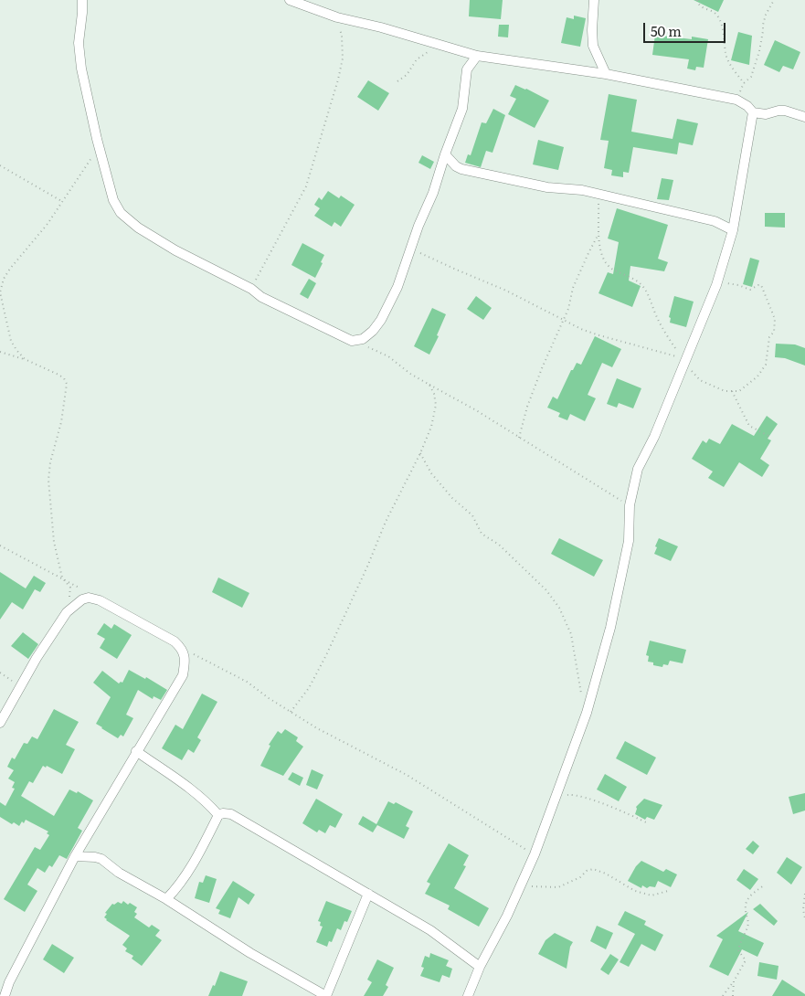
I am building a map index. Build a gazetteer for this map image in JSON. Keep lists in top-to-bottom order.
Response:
{
  "scale_bar": "50 m"
}
